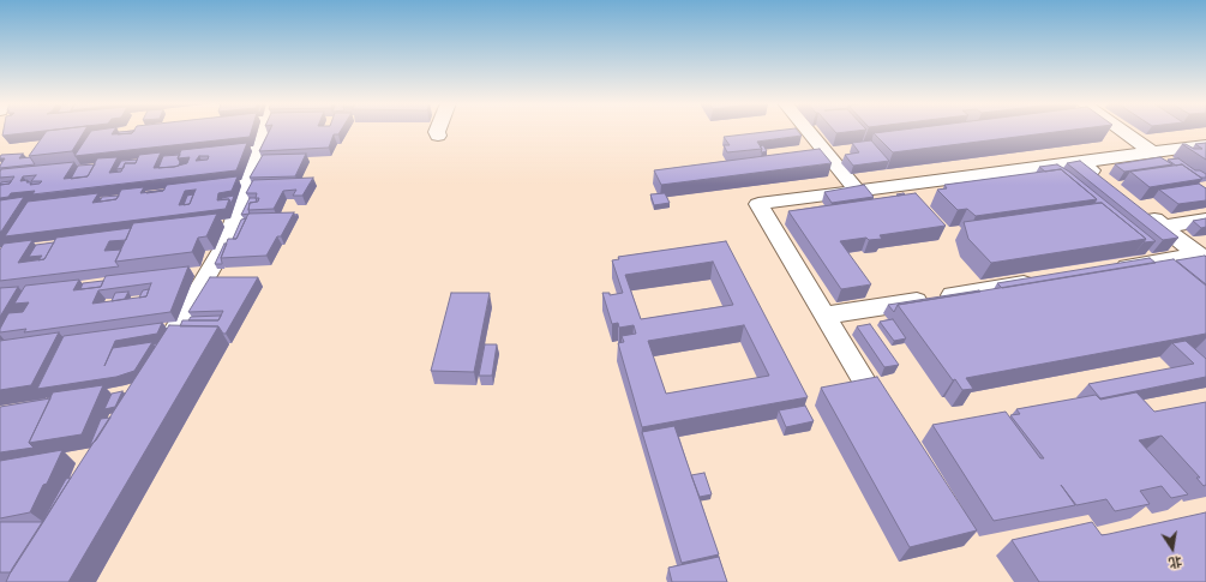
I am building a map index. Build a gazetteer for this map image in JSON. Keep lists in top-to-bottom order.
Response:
{
  "north": "bottom"
}
